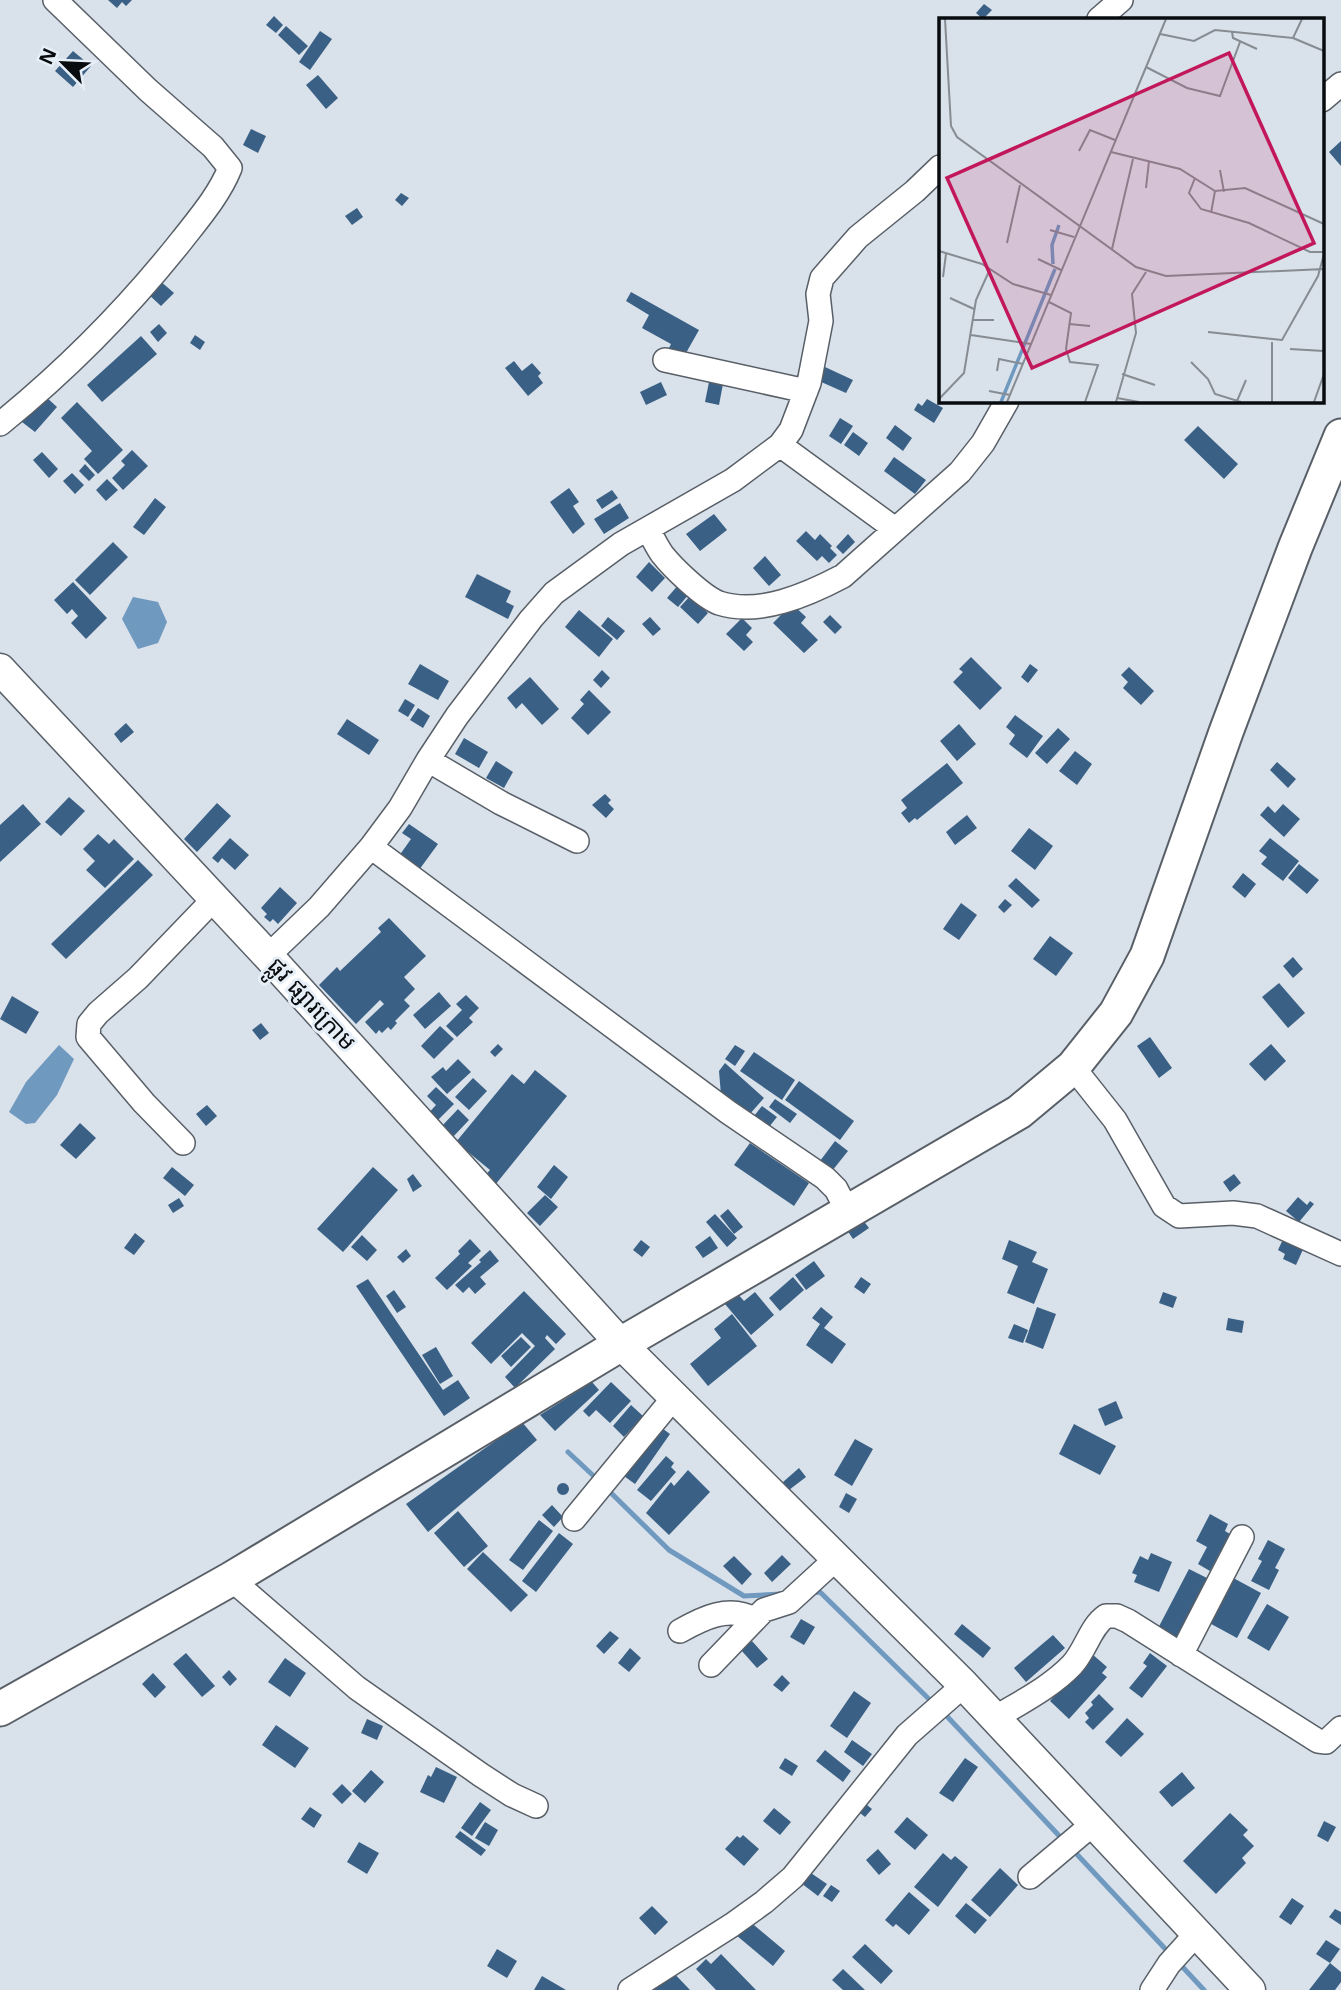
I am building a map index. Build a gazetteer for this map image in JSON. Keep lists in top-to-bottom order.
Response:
{
  "streets": {
    "main road": ["ផ្លូវ ផ្សារក្រោម"]
  },
  "north": "top left"
}
